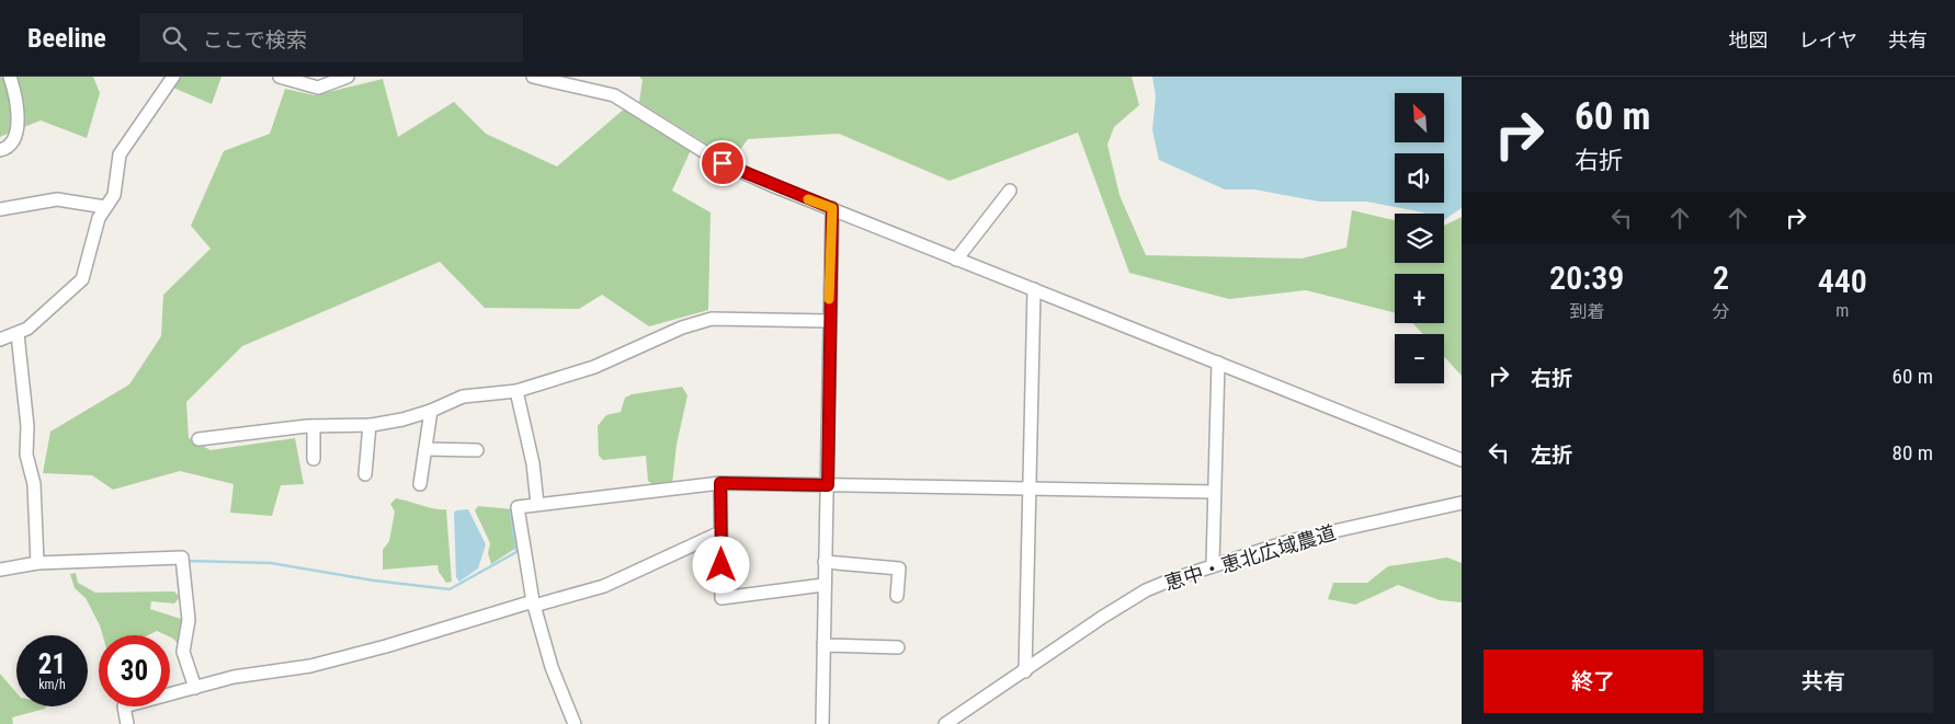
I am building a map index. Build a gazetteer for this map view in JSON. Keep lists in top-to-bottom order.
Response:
{
  "streets": {
    "street": ["恵中・恵北広域農道"]
  },
  "north": "top left",
  "page": {
    "header": "Beeline",
    "search": "ここで検索",
    "nav": ["地図", "レイヤ", "共有"],
    "turn": ["60 m", "右折"],
    "map_buttons": ["+", "−"],
    "eta": [
      "20:39",
      "到着",
      "2",
      "分",
      "440",
      "m"
    ],
    "list": [
      {
        "name": "右折",
        "value": "60 m"
      },
      {
        "name": "左折",
        "value": "80 m"
      }
    ],
    "speed": "21 km/h",
    "limit": "30",
    "buttons": ["終了", "共有"]
  }
}
